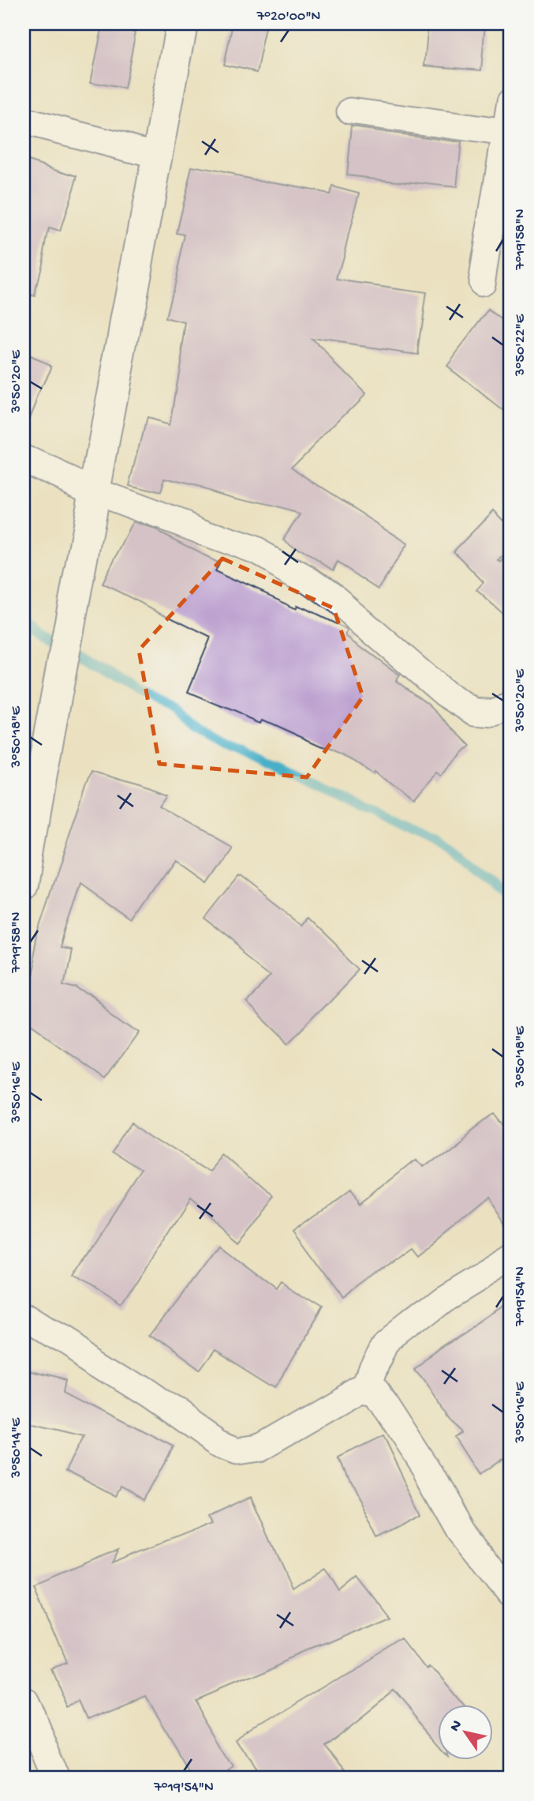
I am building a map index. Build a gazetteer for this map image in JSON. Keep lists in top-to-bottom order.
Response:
{
  "north": "top left",
  "coordinates": [
    "7°20'00\"N",
    "7°19'58\"N",
    "3°50'22\"E",
    "3°50'20\"E",
    "3°50'18\"E",
    "3°50'16\"E",
    "7°19'54\"N",
    "3°50'14\"E"
  ]
}
